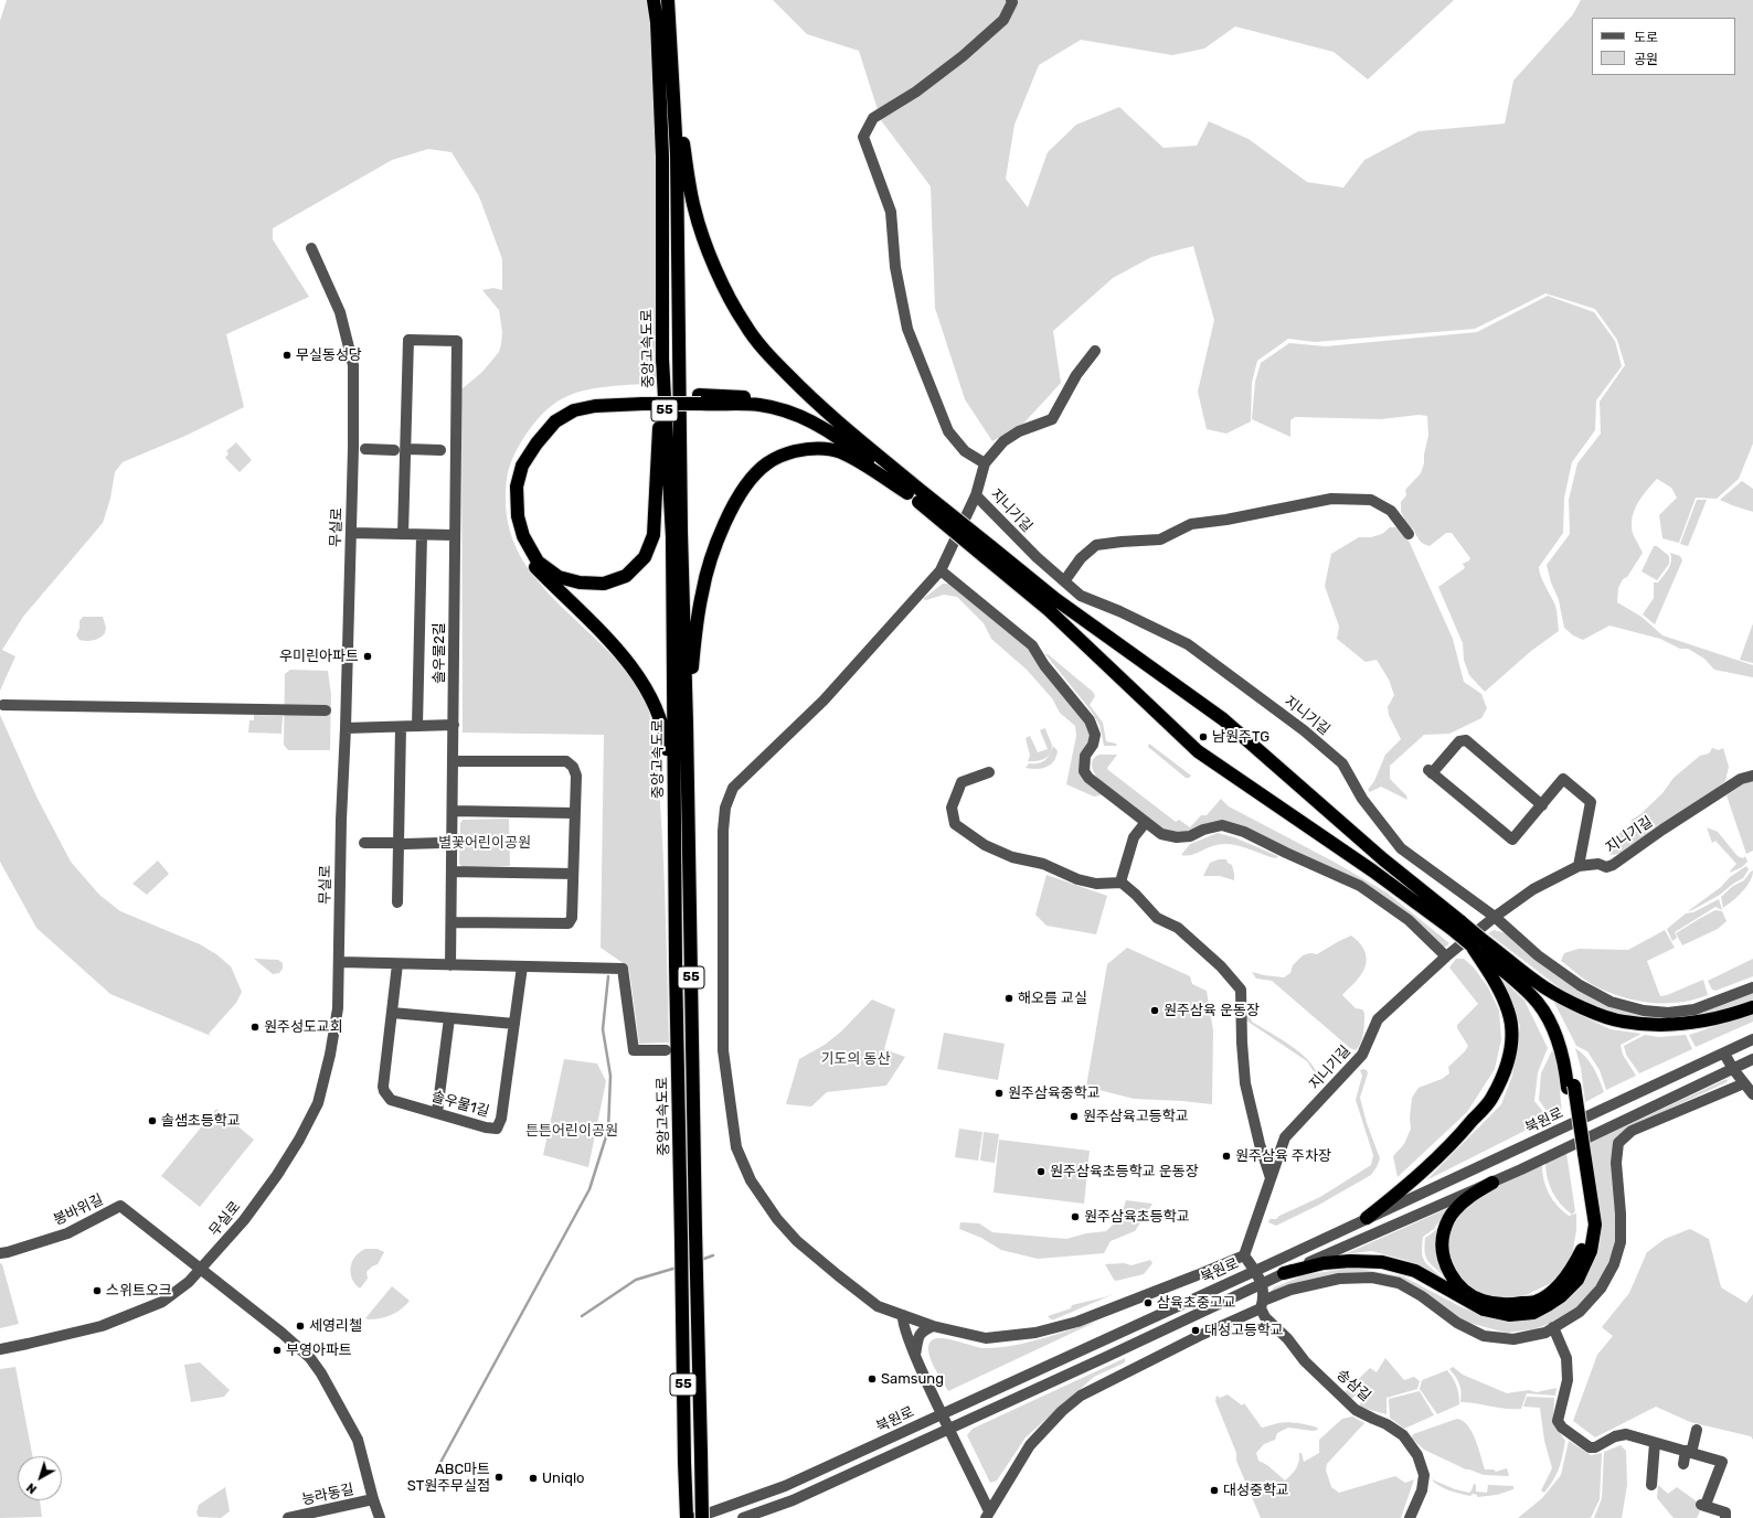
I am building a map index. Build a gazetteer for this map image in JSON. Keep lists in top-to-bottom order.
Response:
{
  "streets": {
    "highway": ["중앙고속도로", "55"],
    "street": [
      "지니기길",
      "무실로",
      "솔우물2길",
      "솔우물1길",
      "북원로",
      "봉바위길",
      "송삼길",
      "능라동길"
    ]
  },
  "crossings": [
    ["무실로", "봉바위길"]
  ],
  "parks": ["별꽃어린이공원", "기도의 동산", "튼튼어린이공원"],
  "places": [
    "무실동성당",
    "우미린아파트",
    "남원주TG",
    "해오름 교실",
    "원주삼육 운동장",
    "원주성도교회",
    "원주삼육중학교",
    "원주삼육고등학교",
    "솔샘초등학교",
    "원주삼육 주차장",
    "원주삼육초등학교 운동장",
    "원주삼육초등학교",
    "스위트오크",
    "삼육초중고교",
    "세영리첼",
    "대성고등학교",
    "부영아파트",
    "Samsung",
    "ABC마트 ST원주무실점",
    "Uniqlo",
    "대성중학교"
  ],
  "legend": ["도로", "공원"],
  "north": "bottom left"
}
